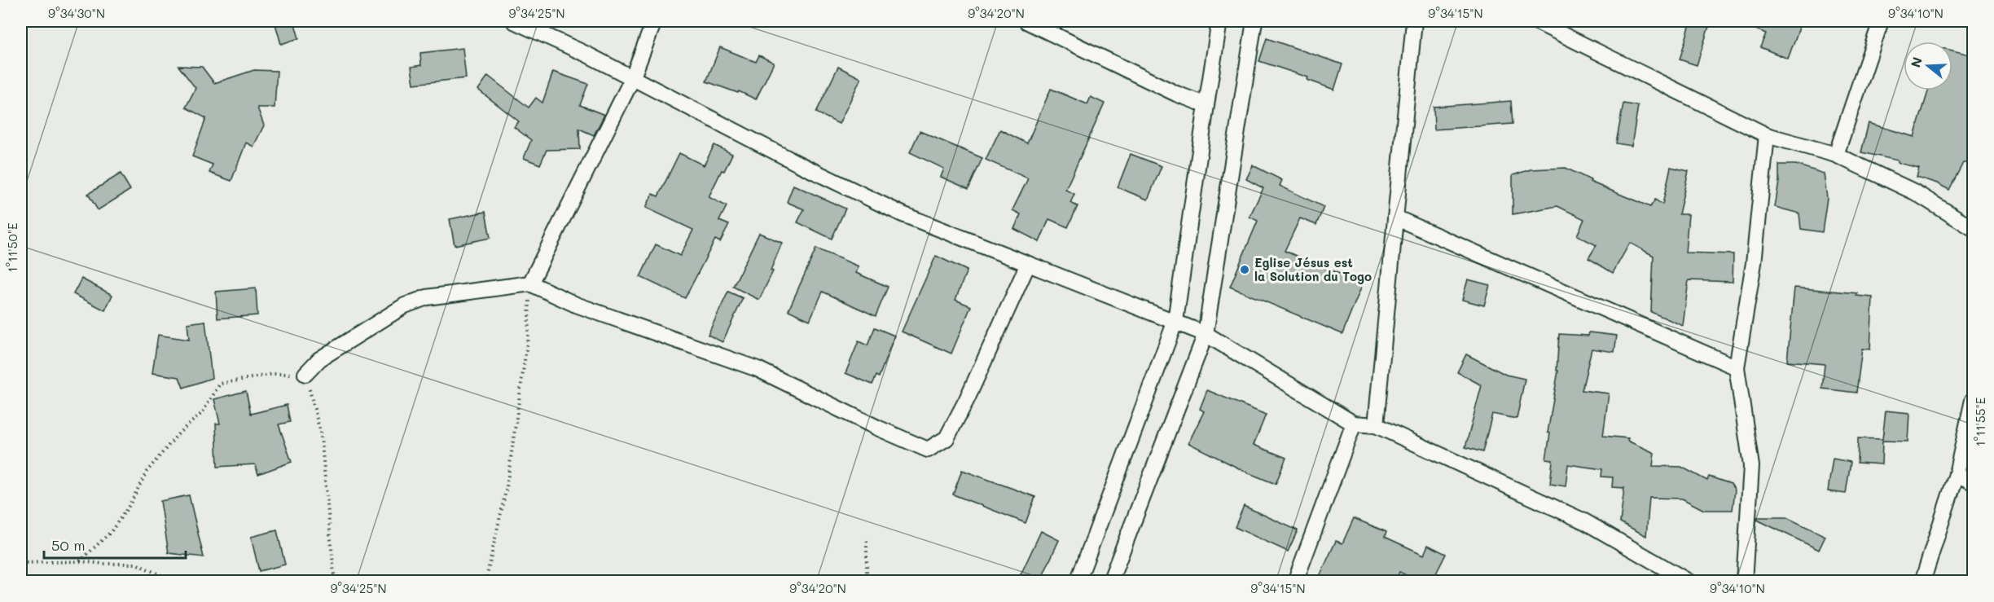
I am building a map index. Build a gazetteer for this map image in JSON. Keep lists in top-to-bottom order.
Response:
{
  "places": ["Eglise Jésus est la Solution du Togo"],
  "scale_bar": "50 m",
  "north": "left",
  "coordinates": [
    "9°34'30\"N",
    "9°34'25\"N",
    "9°34'20\"N",
    "9°34'15\"N",
    "9°34'10\"N",
    "1°11'50\"E",
    "1°11'55\"E"
  ]
}
